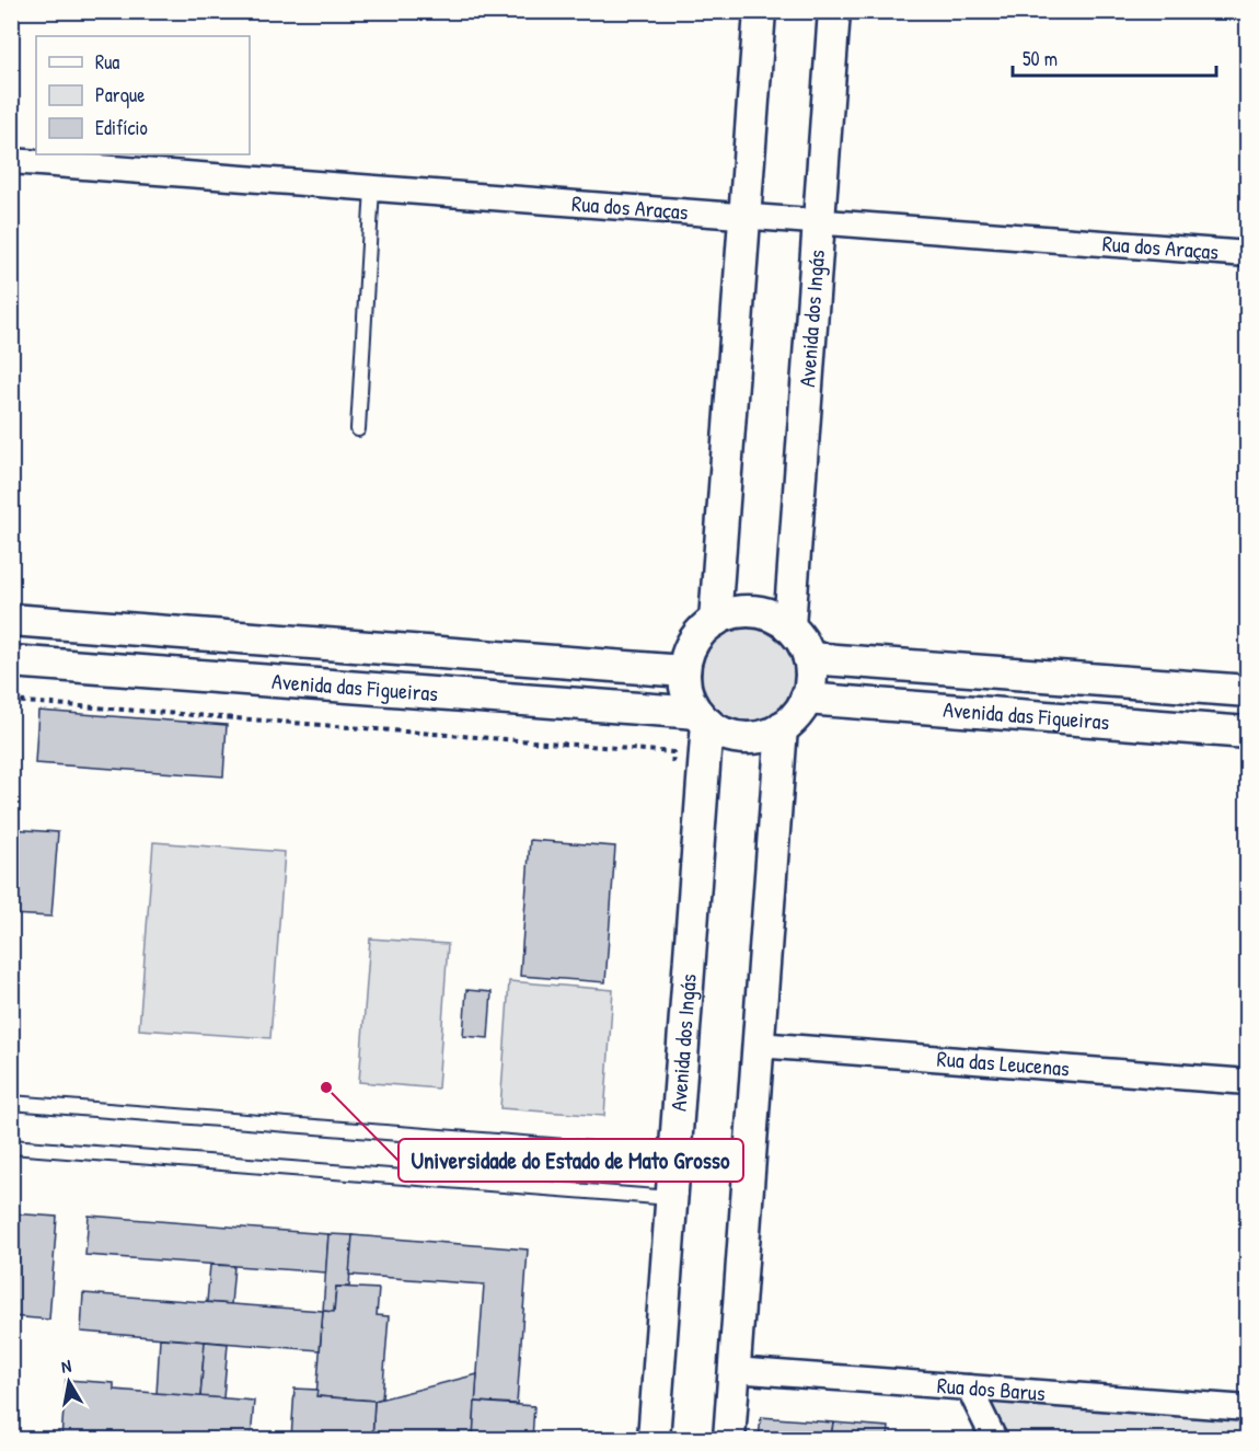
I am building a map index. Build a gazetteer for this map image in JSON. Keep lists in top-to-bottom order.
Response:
{
  "streets": {
    "street": [
      "Rua dos Araças",
      "Avenida dos Ingás",
      "Avenida das Figueiras",
      "Rua das Leucenas",
      "Rua dos Barus"
    ]
  },
  "crossings": [
    ["Rua dos Araças", "Avenida dos Ingás"],
    ["Avenida dos Ingás", "Avenida das Figueiras"]
  ],
  "places": ["Universidade do Estado de Mato Grosso"],
  "legend": ["Rua", "Parque", "Edifício"],
  "scale_bar": "50 m",
  "north": "top"
}
